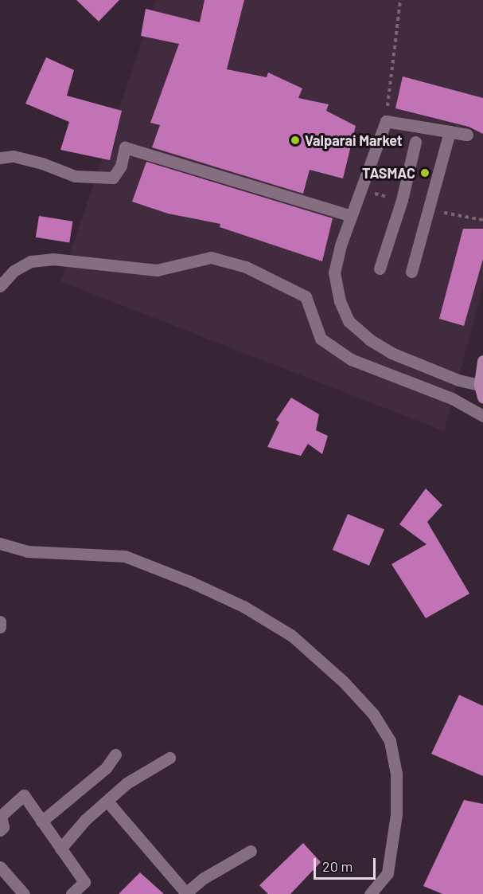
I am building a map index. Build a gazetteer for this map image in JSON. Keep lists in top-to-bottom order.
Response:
{
  "places": ["Valparai Market", "TASMAC"],
  "scale_bar": "20 m"
}
